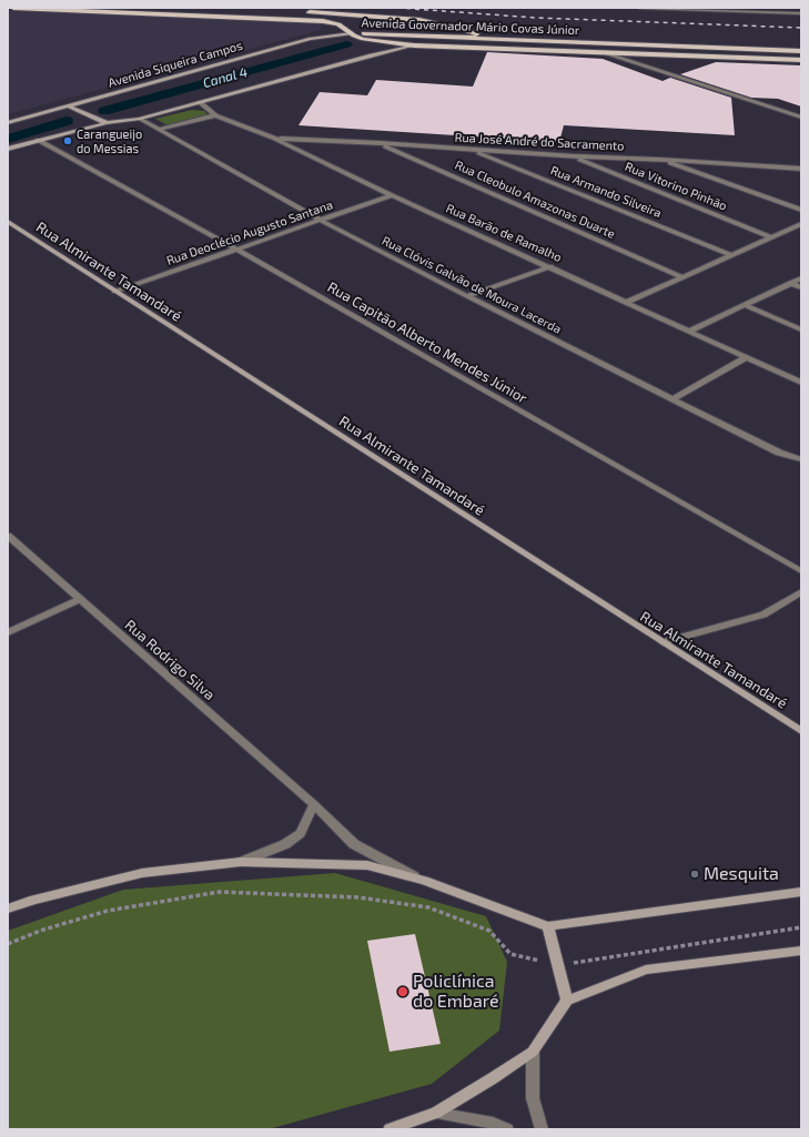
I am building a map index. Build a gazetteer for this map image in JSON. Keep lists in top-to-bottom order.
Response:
{
  "streets": {
    "main road": ["Avenida Governador Mário Covas Júnior", "Avenida Siqueira Campos", "Rua Almirante Tamandaré"],
    "street": [
      "Rua José André do Sacramento",
      "Rua Vitorino Pinhão",
      "Rua Armando Silveira",
      "Rua Cleobulo Amazonas Duarte",
      "Rua Deoclécio Augusto Santana",
      "Rua Barão de Ramalho",
      "Rua Clóvis Galvão de Moura Lacerda",
      "Rua Capitão Alberto Mendes Júnior",
      "Rua Rodrigo Silva"
    ]
  },
  "crossings": [
    ["Avenida Governador Mário Covas Júnior", "Avenida Siqueira Campos"],
    ["Rua José André do Sacramento", "Rua Vitorino Pinhão"],
    ["Rua José André do Sacramento", "Rua Armando Silveira"],
    ["Rua José André do Sacramento", "Rua Cleobulo Amazonas Duarte"],
    ["Rua José André do Sacramento", "Rua Barão de Ramalho"],
    ["Rua Deoclécio Augusto Santana", "Rua Barão de Ramalho"],
    ["Rua Deoclécio Augusto Santana", "Rua Almirante Tamandaré"],
    ["Rua Deoclécio Augusto Santana", "Rua Clóvis Galvão de Moura Lacerda"],
    ["Rua Deoclécio Augusto Santana", "Rua Capitão Alberto Mendes Júnior"]
  ],
  "water": ["Canal 4"],
  "places": ["Carangueijo do Messias", "Mesquita", "Policlínica do Embaré"]
}
